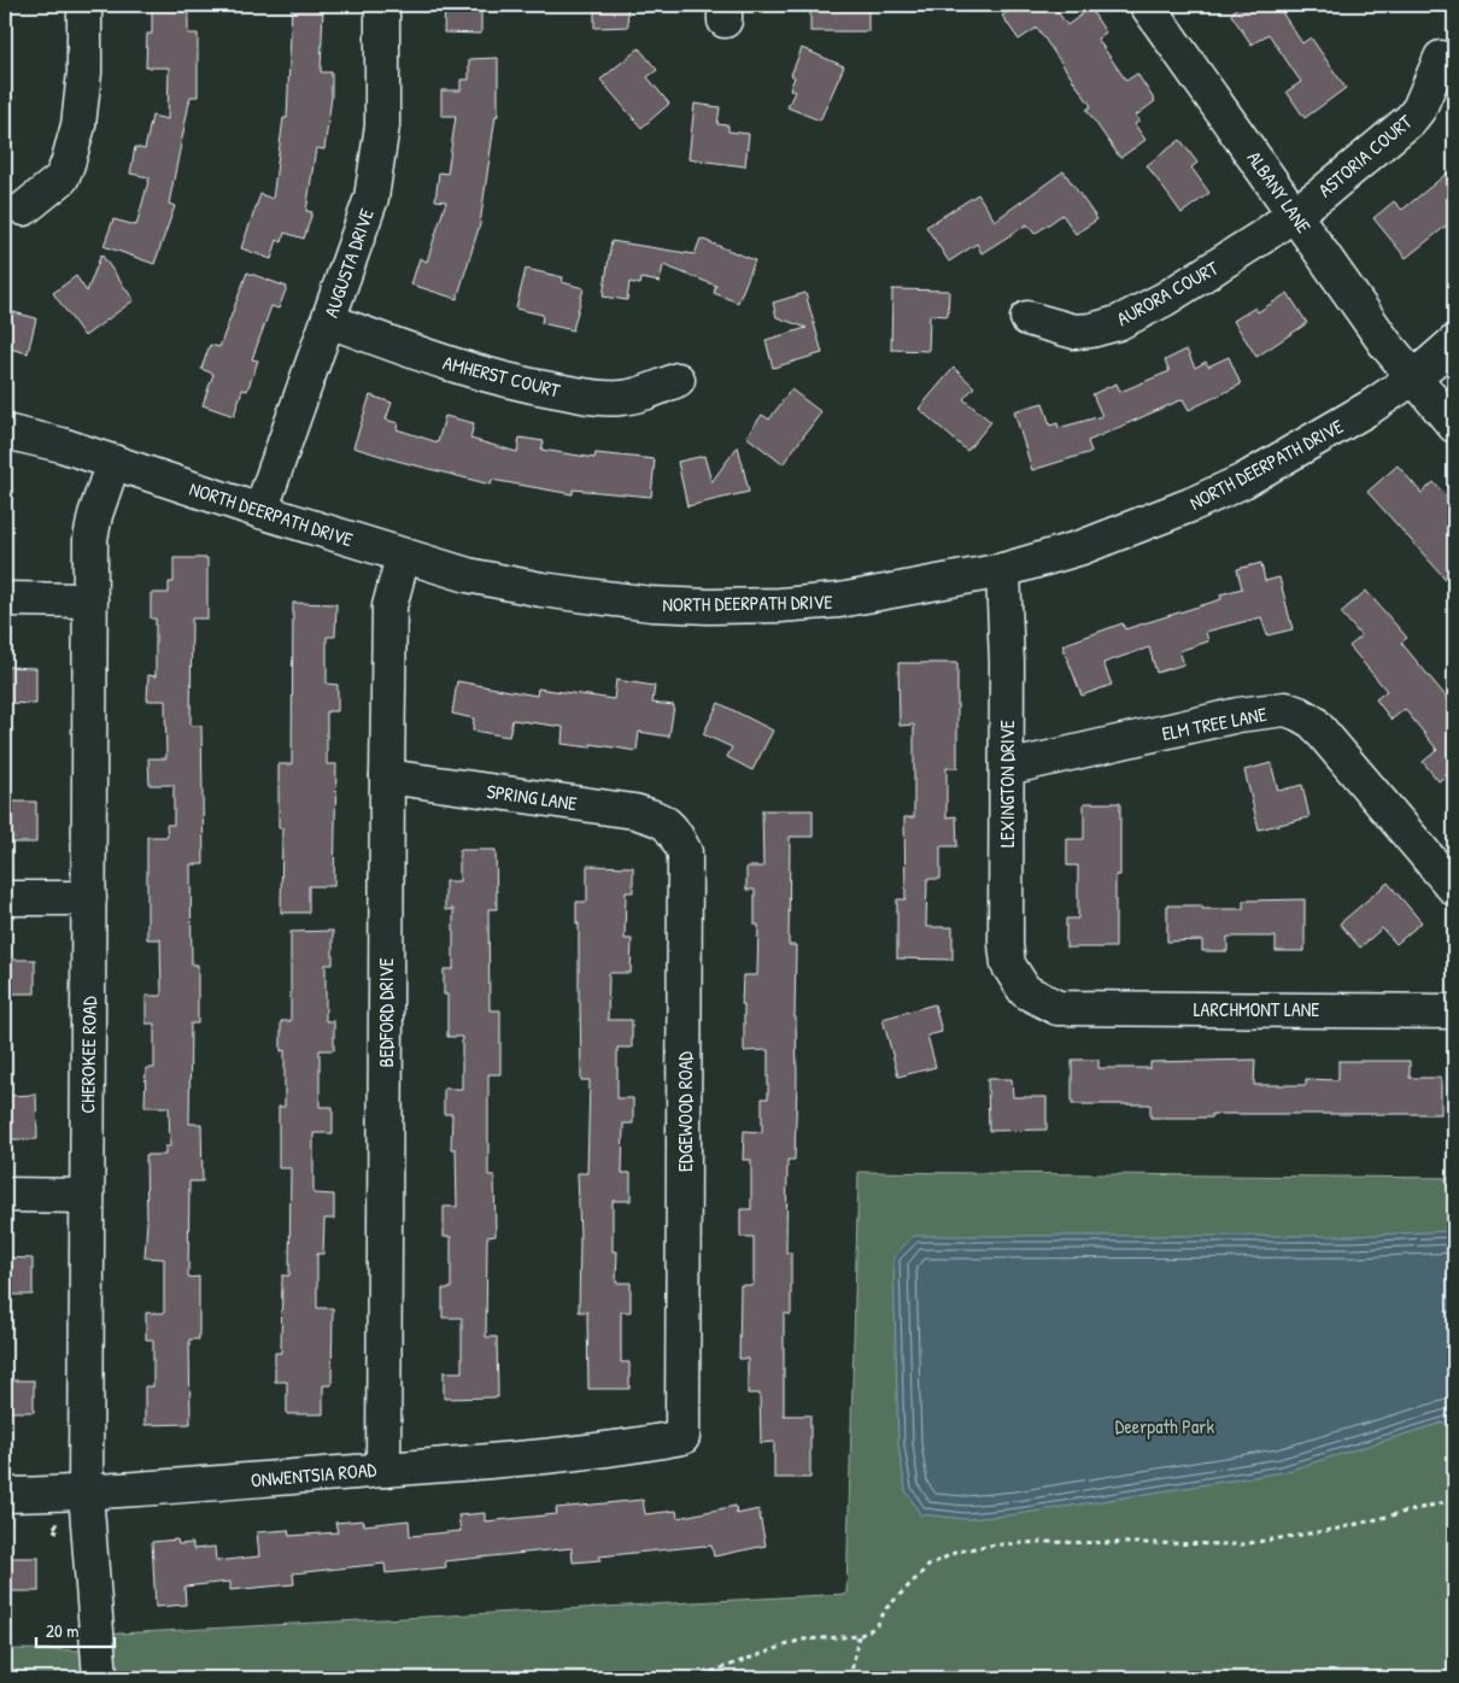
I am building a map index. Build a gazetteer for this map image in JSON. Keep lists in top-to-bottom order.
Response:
{
  "streets": {
    "street": [
      "ASTORIA COURT",
      "ALBANY LANE",
      "AUGUSTA DRIVE",
      "AURORA COURT",
      "AMHERST COURT",
      "NORTH DEERPATH DRIVE",
      "ELM TREE LANE",
      "LEXINGTON DRIVE",
      "SPRING LANE",
      "LARCHMONT LANE",
      "BEDFORD DRIVE",
      "CHEROKEE ROAD",
      "EDGEWOOD ROAD",
      "ONWENTSIA ROAD"
    ]
  },
  "crossings": [
    ["ASTORIA COURT", "ALBANY LANE"],
    ["ASTORIA COURT", "AURORA COURT"],
    ["ALBANY LANE", "AURORA COURT"],
    ["ALBANY LANE", "NORTH DEERPATH DRIVE"],
    ["AUGUSTA DRIVE", "AMHERST COURT"],
    ["AUGUSTA DRIVE", "NORTH DEERPATH DRIVE"],
    ["NORTH DEERPATH DRIVE", "LEXINGTON DRIVE"],
    ["NORTH DEERPATH DRIVE", "BEDFORD DRIVE"],
    ["NORTH DEERPATH DRIVE", "CHEROKEE ROAD"],
    ["ELM TREE LANE", "LEXINGTON DRIVE"],
    ["LEXINGTON DRIVE", "LARCHMONT LANE"],
    ["SPRING LANE", "BEDFORD DRIVE"],
    ["SPRING LANE", "EDGEWOOD ROAD"],
    ["BEDFORD DRIVE", "ONWENTSIA ROAD"],
    ["CHEROKEE ROAD", "ONWENTSIA ROAD"],
    ["EDGEWOOD ROAD", "ONWENTSIA ROAD"]
  ],
  "parks": ["Deerpath Park"],
  "scale_bar": "20 m"
}
